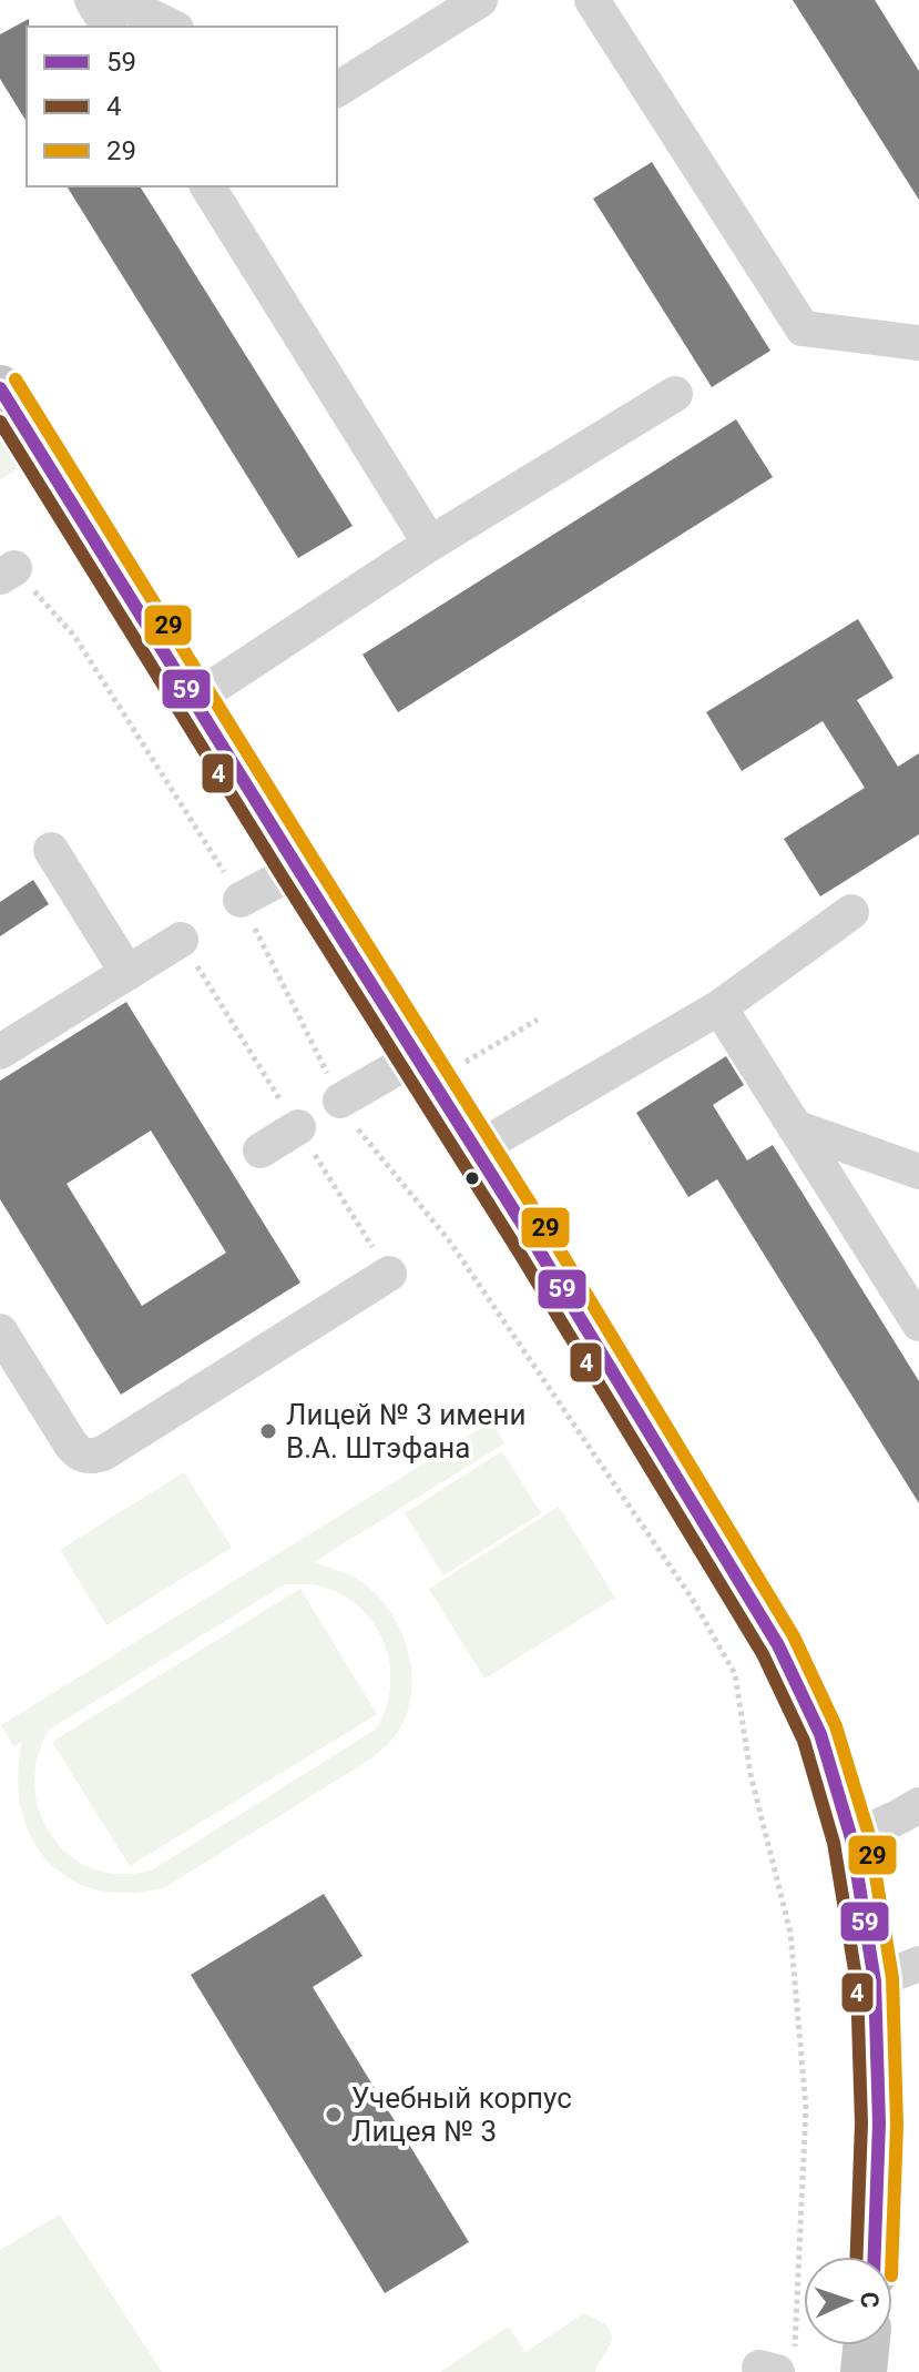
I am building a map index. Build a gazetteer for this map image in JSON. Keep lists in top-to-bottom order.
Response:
{
  "places": ["Лицей № 3 имени В.А. Штэфана", "Учебный корпус Лицея № 3"],
  "lines": ["transit line 29", "transit line 59", "transit line 4"],
  "legend": ["59", "4", "29"],
  "north": "right"
}
